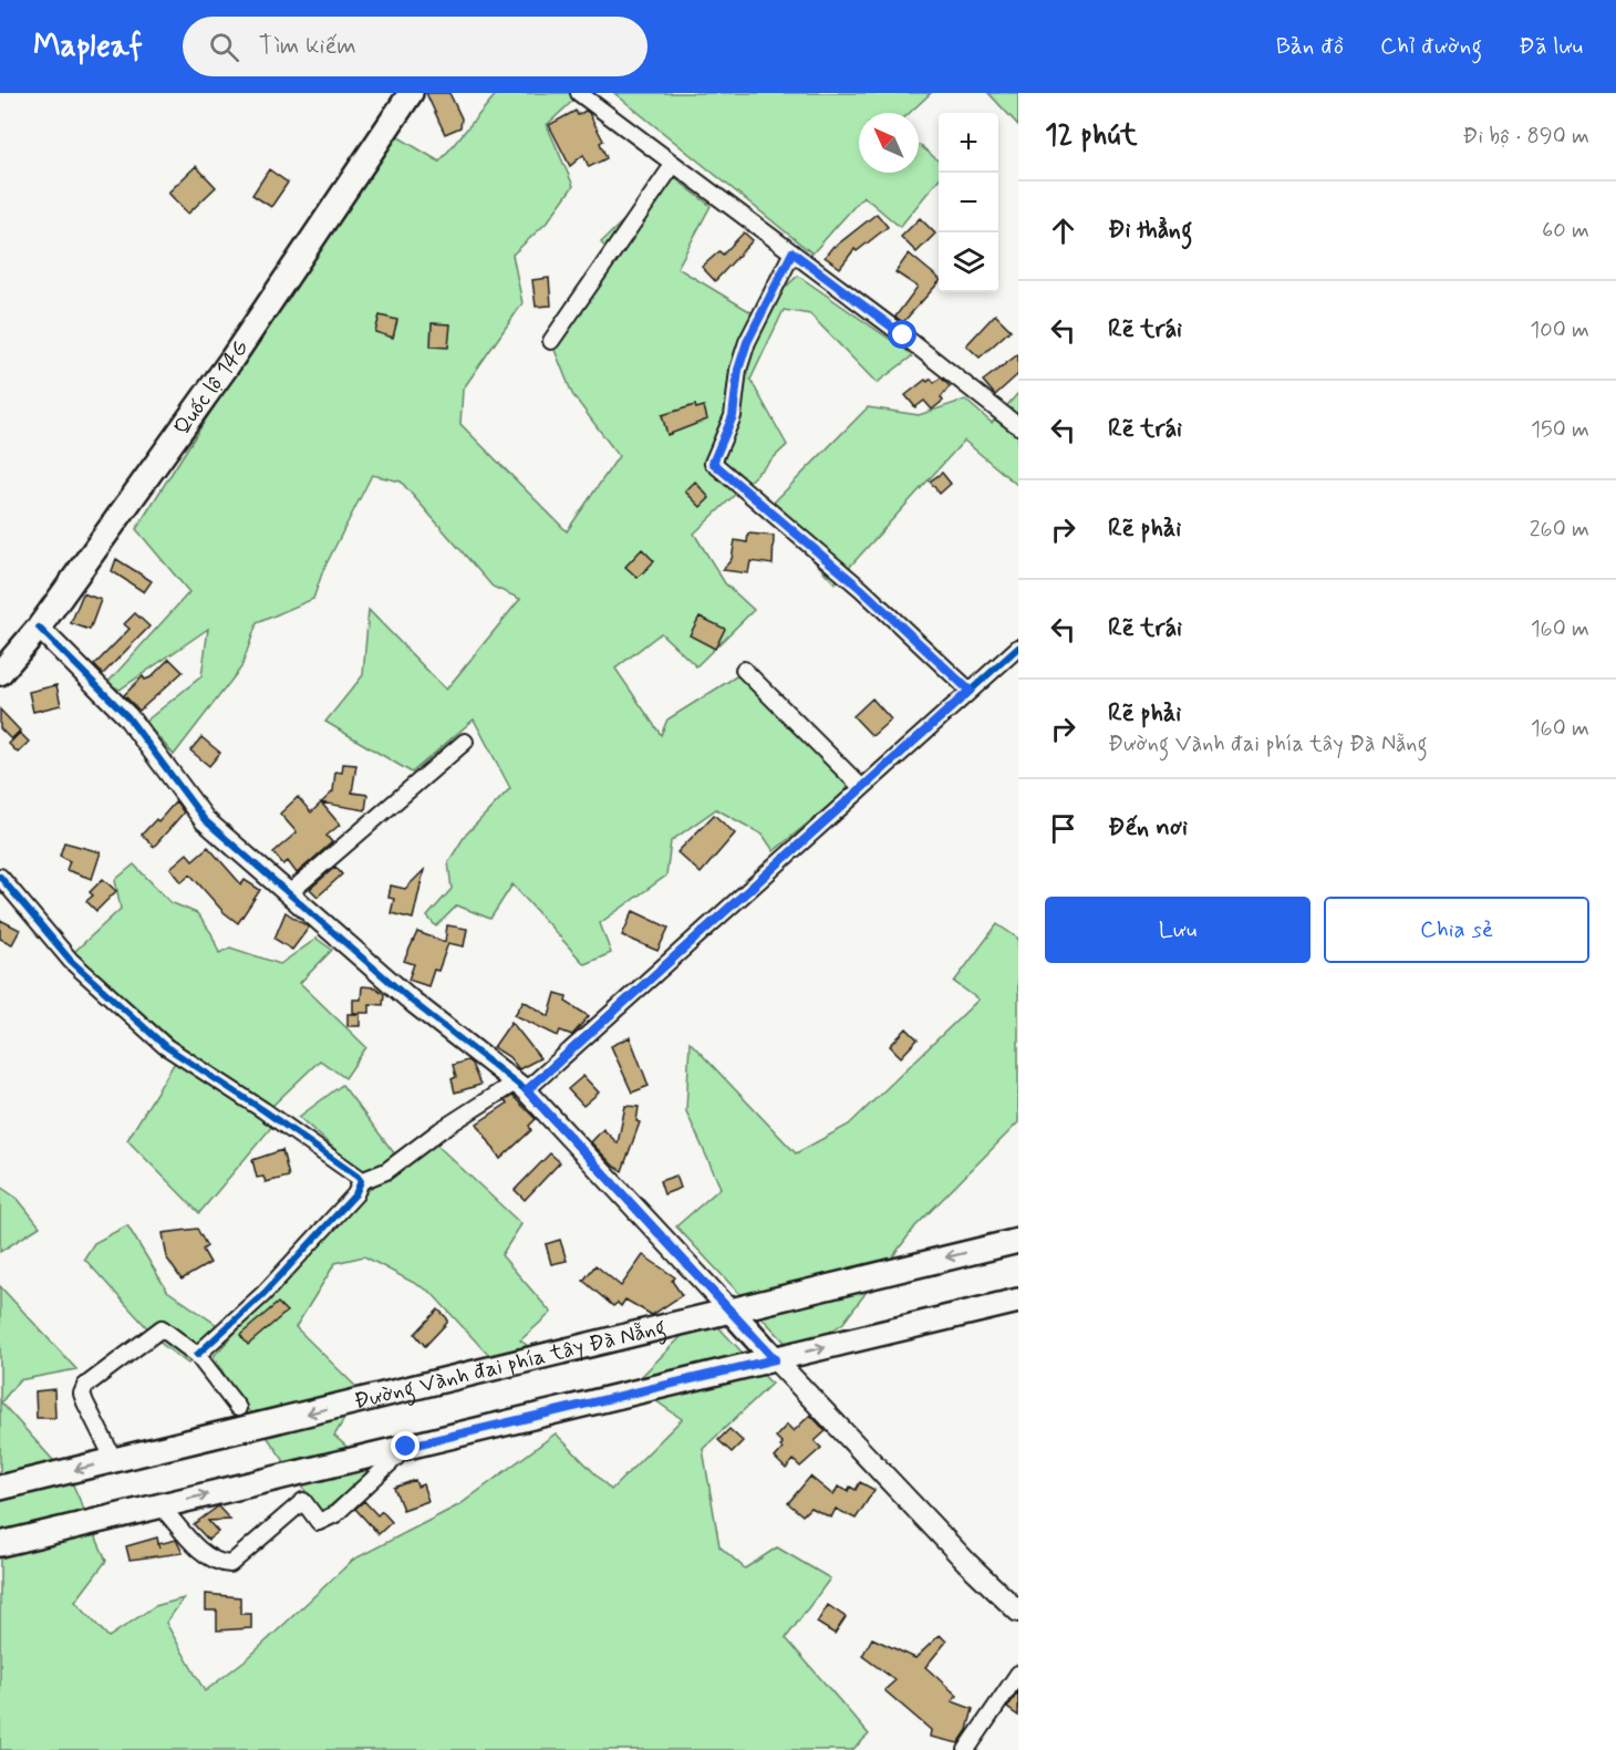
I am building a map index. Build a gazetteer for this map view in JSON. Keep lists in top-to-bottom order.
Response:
{
  "streets": {
    "main road": ["Quốc lộ 14G", "Đường Vành đai phía tây Đà Nẵng"]
  },
  "north": "top left",
  "page": {
    "header": "Mapleaf",
    "search": "Tìm kiếm",
    "nav": ["Bản đồ", "Chỉ đường", "Đã lưu"],
    "heading": ["12 phút", "Đi bộ · 890 m"],
    "map_buttons": ["+", "−"],
    "list": [
      ["Đi thẳng", "60 m"],
      ["Rẽ trái", "100 m"],
      ["Rẽ trái", "150 m"],
      ["Rẽ phải", "260 m"],
      ["Rẽ trái", "160 m"],
      ["Rẽ phải", "Đường Vành đai phía tây Đà Nẵng", "160 m"],
      "Đến nơi"
    ],
    "buttons": ["Lưu", "Chia sẻ"]
  }
}
